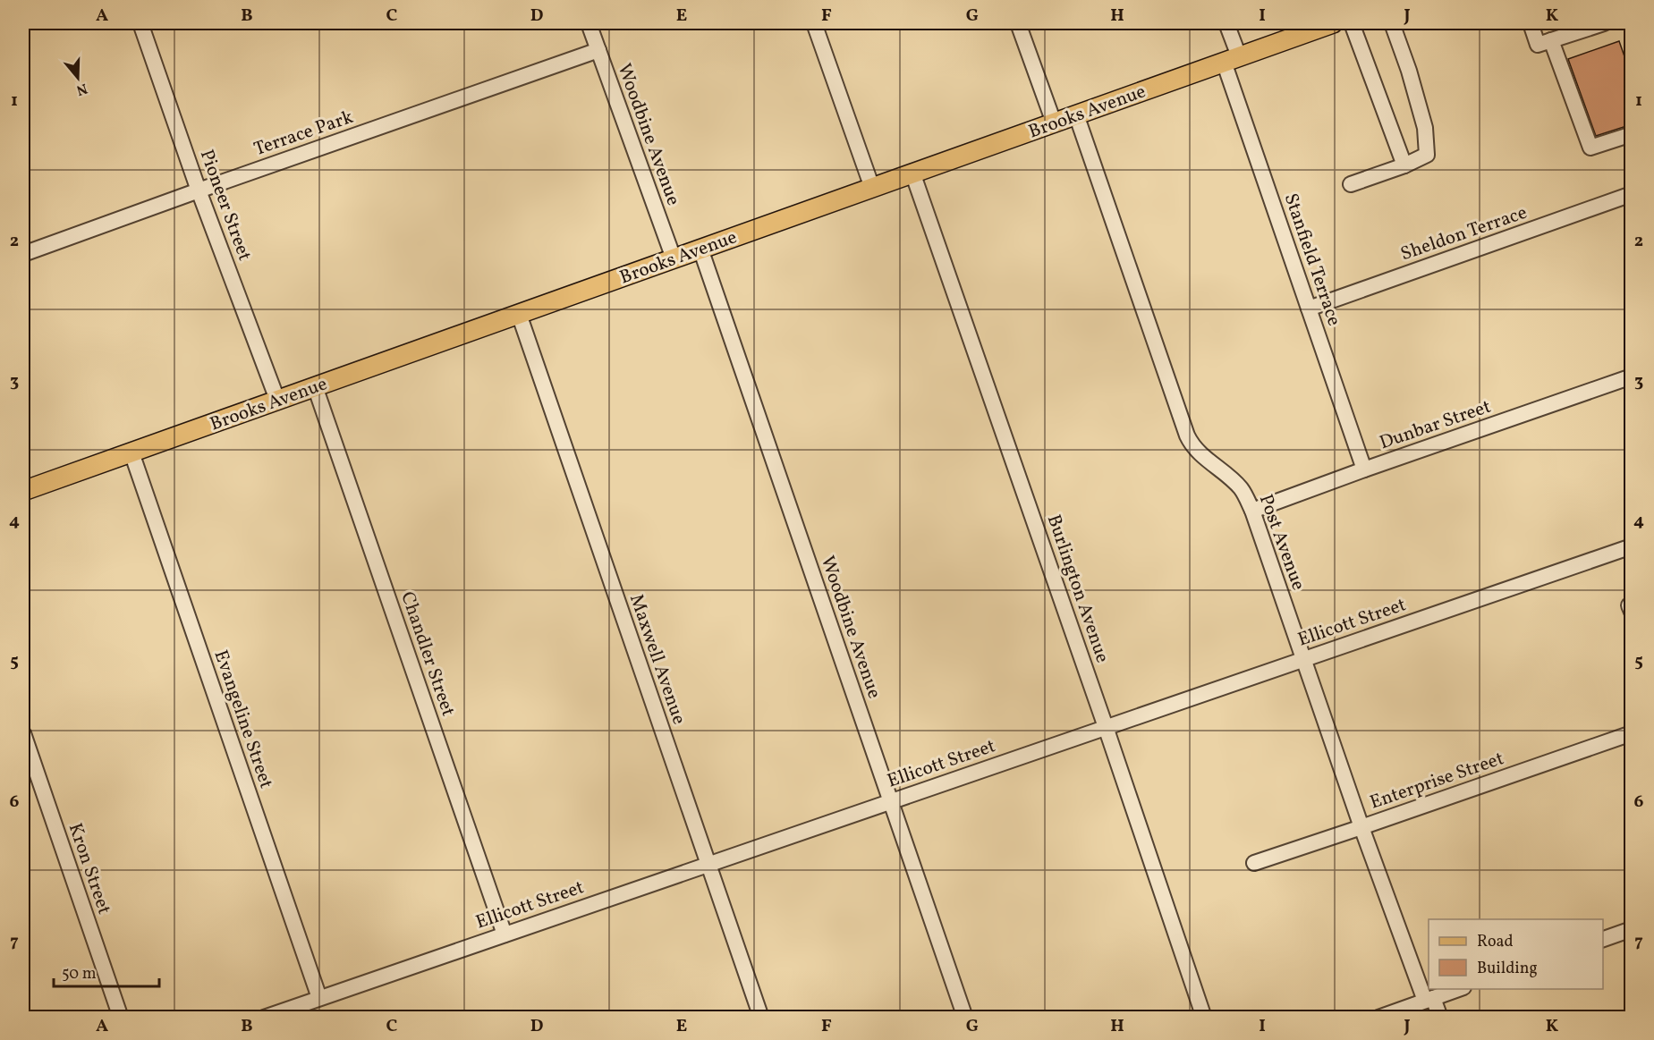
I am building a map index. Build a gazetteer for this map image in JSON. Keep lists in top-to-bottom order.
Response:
{
  "streets": {
    "main road": ["Brooks Avenue"],
    "street": [
      "Terrace Park",
      "Woodbine Avenue",
      "Pioneer Street",
      "Sheldon Terrace",
      "Stanfield Terrace",
      "Dunbar Street",
      "Post Avenue",
      "Burlington Avenue",
      "Ellicott Street",
      "Chandler Street",
      "Maxwell Avenue",
      "Evangeline Street",
      "Enterprise Street",
      "Kron Street"
    ]
  },
  "crossings": [
    ["Brooks Avenue", "Woodbine Avenue"],
    ["Brooks Avenue", "Pioneer Street"],
    ["Brooks Avenue", "Stanfield Terrace"],
    ["Brooks Avenue", "Post Avenue"],
    ["Brooks Avenue", "Burlington Avenue"],
    ["Brooks Avenue", "Chandler Street"],
    ["Brooks Avenue", "Maxwell Avenue"],
    ["Brooks Avenue", "Evangeline Street"],
    ["Terrace Park", "Woodbine Avenue"],
    ["Terrace Park", "Pioneer Street"],
    ["Woodbine Avenue", "Ellicott Street"],
    ["Sheldon Terrace", "Stanfield Terrace"],
    ["Stanfield Terrace", "Dunbar Street"],
    ["Dunbar Street", "Post Avenue"],
    ["Post Avenue", "Ellicott Street"],
    ["Post Avenue", "Enterprise Street"],
    ["Burlington Avenue", "Ellicott Street"],
    ["Ellicott Street", "Chandler Street"],
    ["Ellicott Street", "Maxwell Avenue"],
    ["Ellicott Street", "Evangeline Street"]
  ],
  "legend": ["Road", "Building"],
  "scale_bar": "50 m",
  "north": "bottom",
  "grid": {
    "columns": [
      "A",
      "B",
      "C",
      "D",
      "E",
      "F",
      "G",
      "H",
      "I",
      "J",
      "K"
    ],
    "rows": [
      "1",
      "2",
      "3",
      "4",
      "5",
      "6",
      "7"
    ]
  }
}
